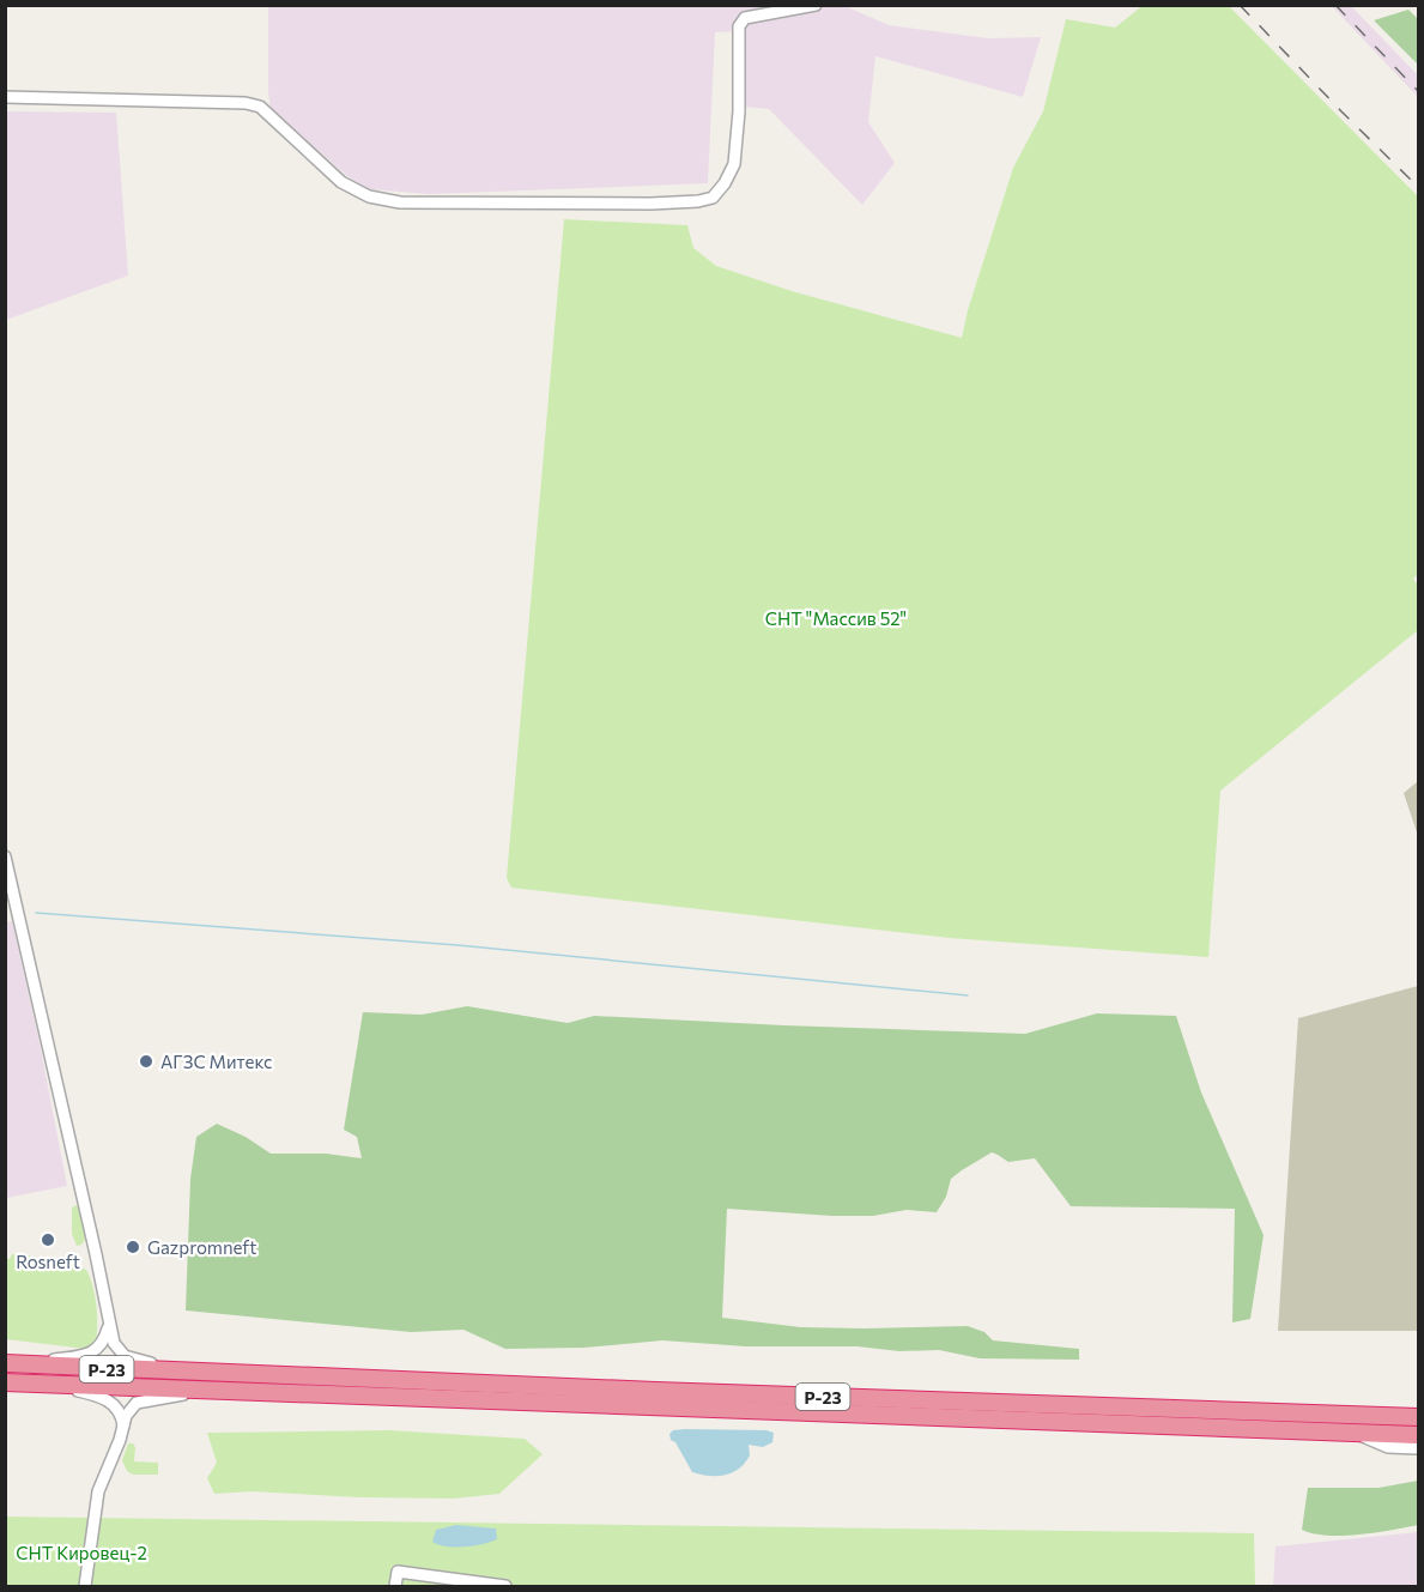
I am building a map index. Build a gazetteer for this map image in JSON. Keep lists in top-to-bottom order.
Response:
{
  "streets": {
    "highway": ["Р-23"]
  },
  "parks": ["СНТ \"Массив 52\"", "СНТ Кировец-2"],
  "places": ["АГЗС Митекс", "Rosneft", "Gazpromneft"]
}
